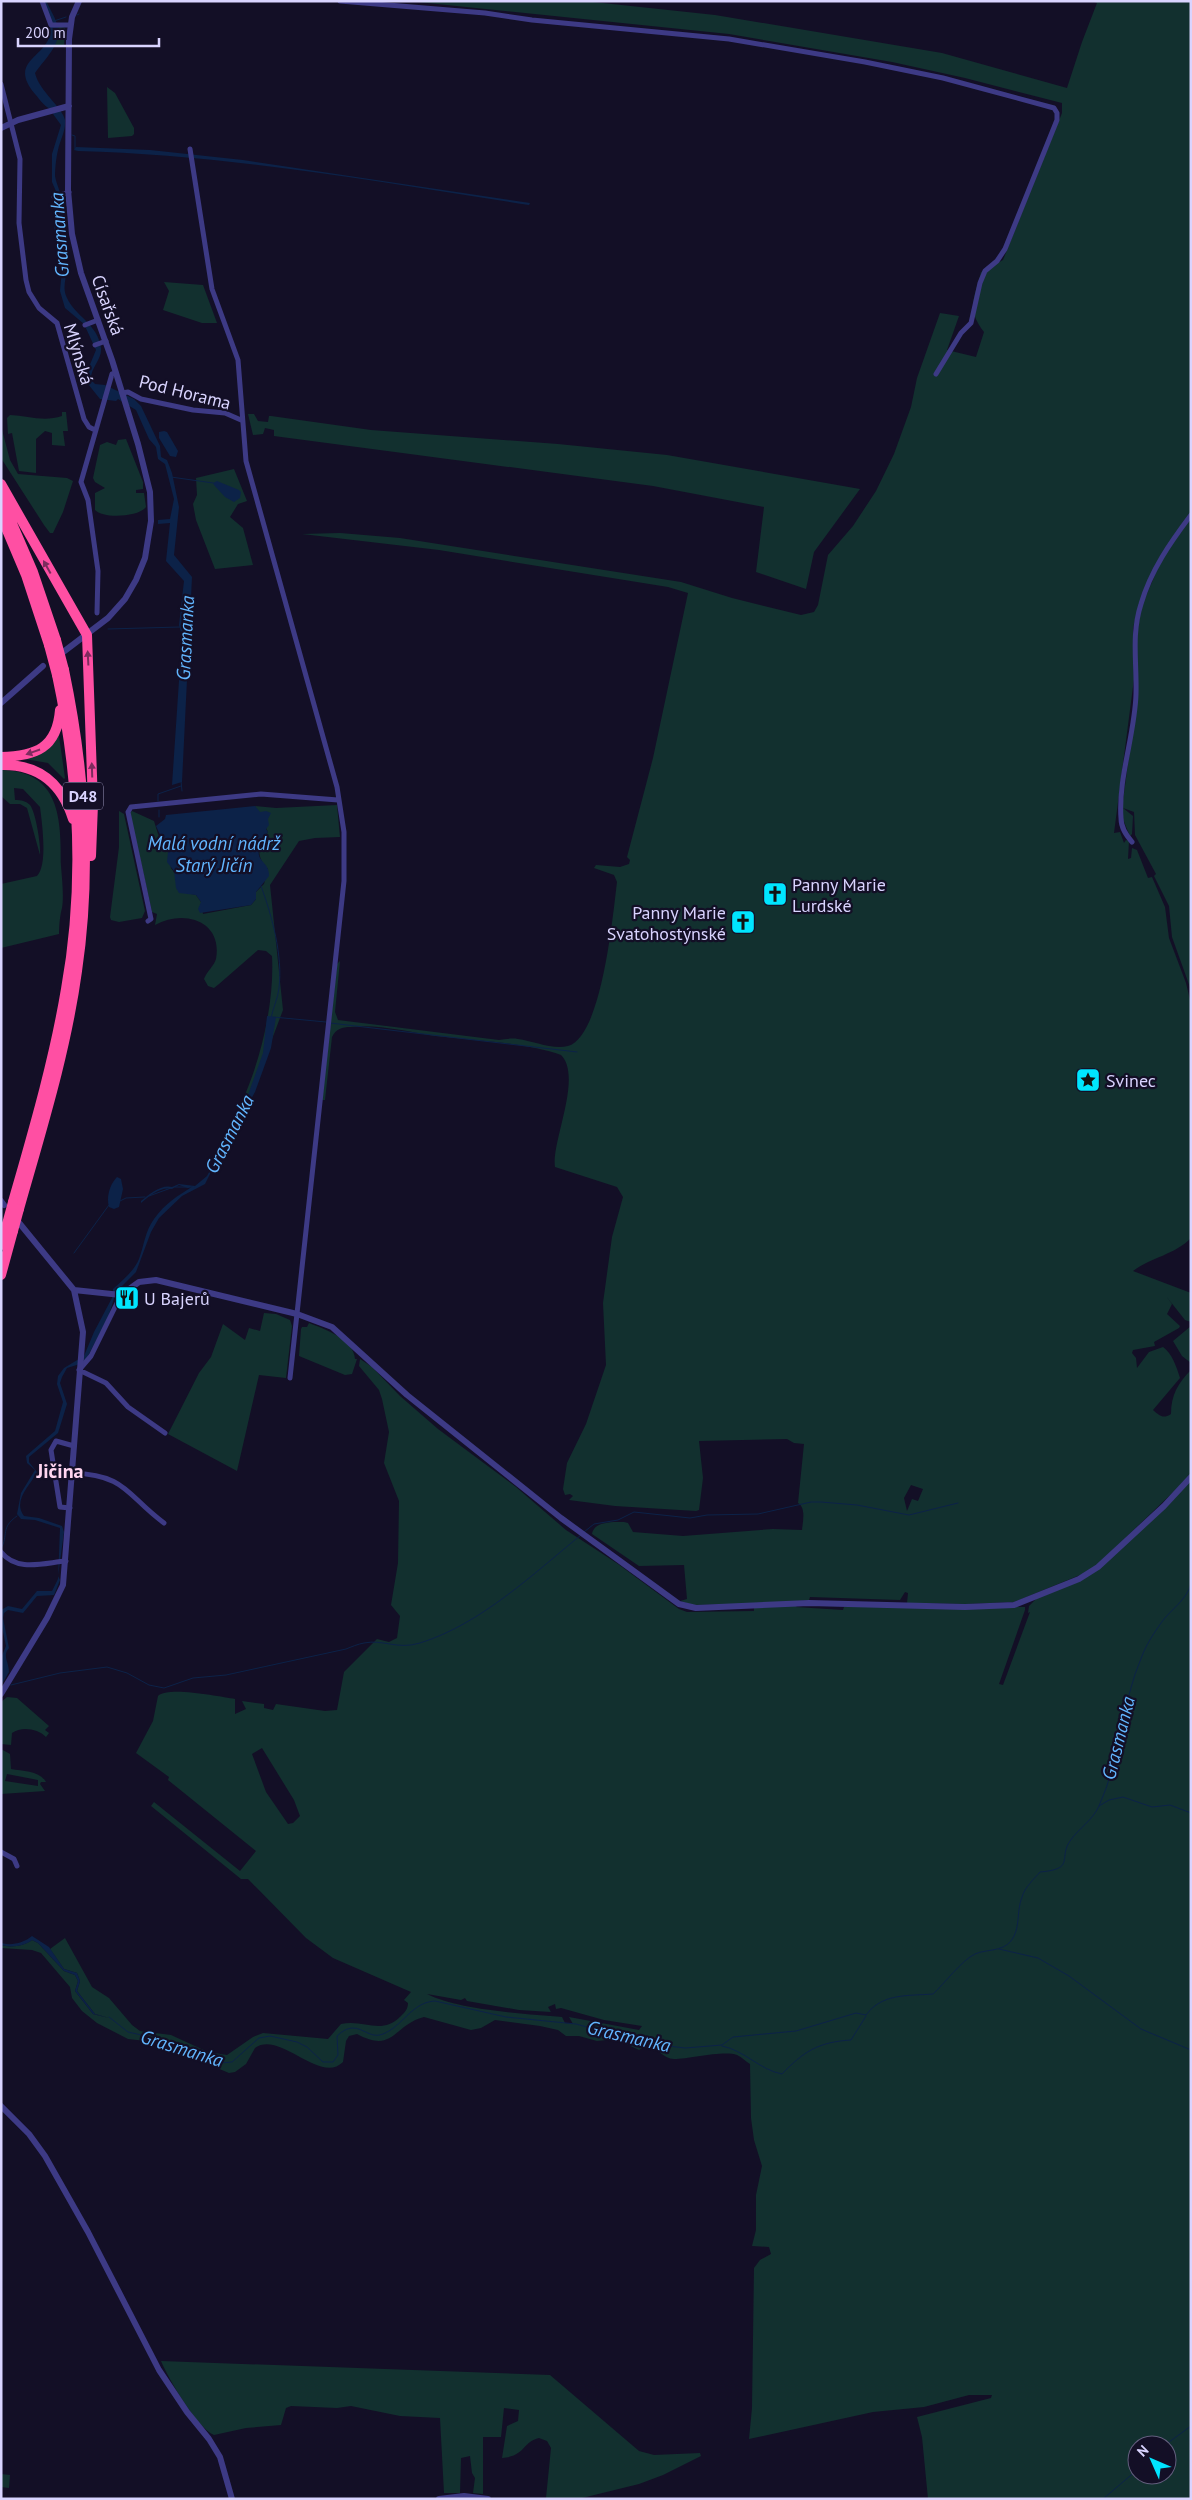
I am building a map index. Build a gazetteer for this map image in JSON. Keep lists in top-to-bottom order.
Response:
{
  "streets": {
    "highway": ["D48"],
    "street": ["Císařská", "Mlýnská", "Pod Horama"]
  },
  "crossings": [
    ["Císařská", "Pod Horama"]
  ],
  "districts": ["Jičina"],
  "water": ["Grasmanka", "Malá vodní nádrž Starý Jičín"],
  "places": {
    "church": ["Panny Marie Lurdské", "Panny Marie Svatohostýnské"],
    "place": ["Svinec"],
    "restaurant": ["U Bajerů"]
  },
  "scale_bar": "200 m",
  "north": "top left"
}
